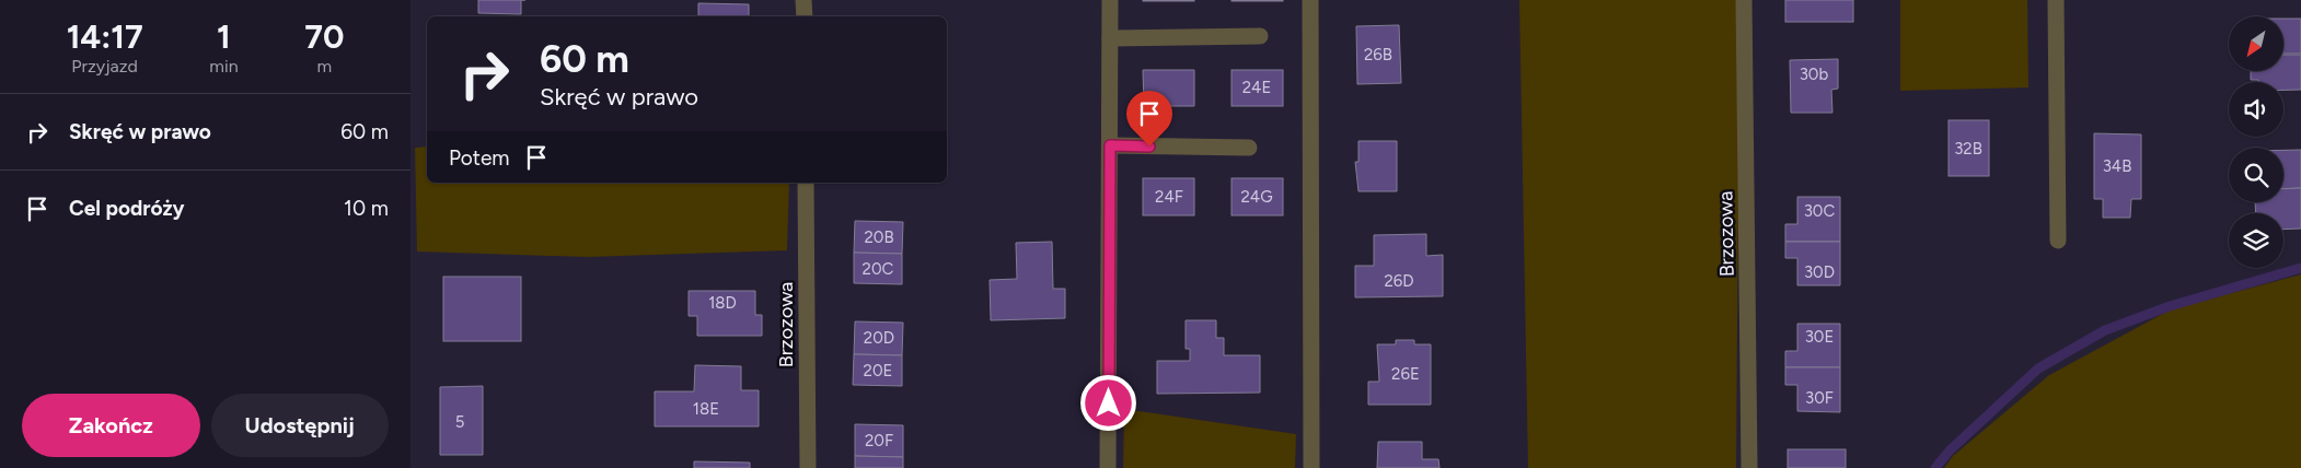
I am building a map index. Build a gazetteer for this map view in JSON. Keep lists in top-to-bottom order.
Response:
{
  "streets": {
    "street": ["Brzozowa"]
  },
  "house_numbers": [
    "26B",
    "30b",
    "24E",
    "32B",
    "34B",
    "24F",
    "24G",
    "30C",
    "20B",
    "20C",
    "30D",
    "26D",
    "18D",
    "30E",
    "20D",
    "20E",
    "26E",
    "30F",
    "18E",
    "5",
    "20F"
  ],
  "north": "bottom left",
  "page": {
    "eta": [
      "14:17",
      "Przyjazd",
      "1",
      "min",
      "70",
      "m"
    ],
    "turn": ["60 m", "Skręć w prawo"],
    "list": [
      {
        "name": "Skręć w prawo",
        "value": "60 m"
      },
      {
        "name": "Cel podróży",
        "value": "10 m"
      }
    ],
    "then": "Potem",
    "buttons": ["Zakończ", "Udostępnij"]
  }
}
